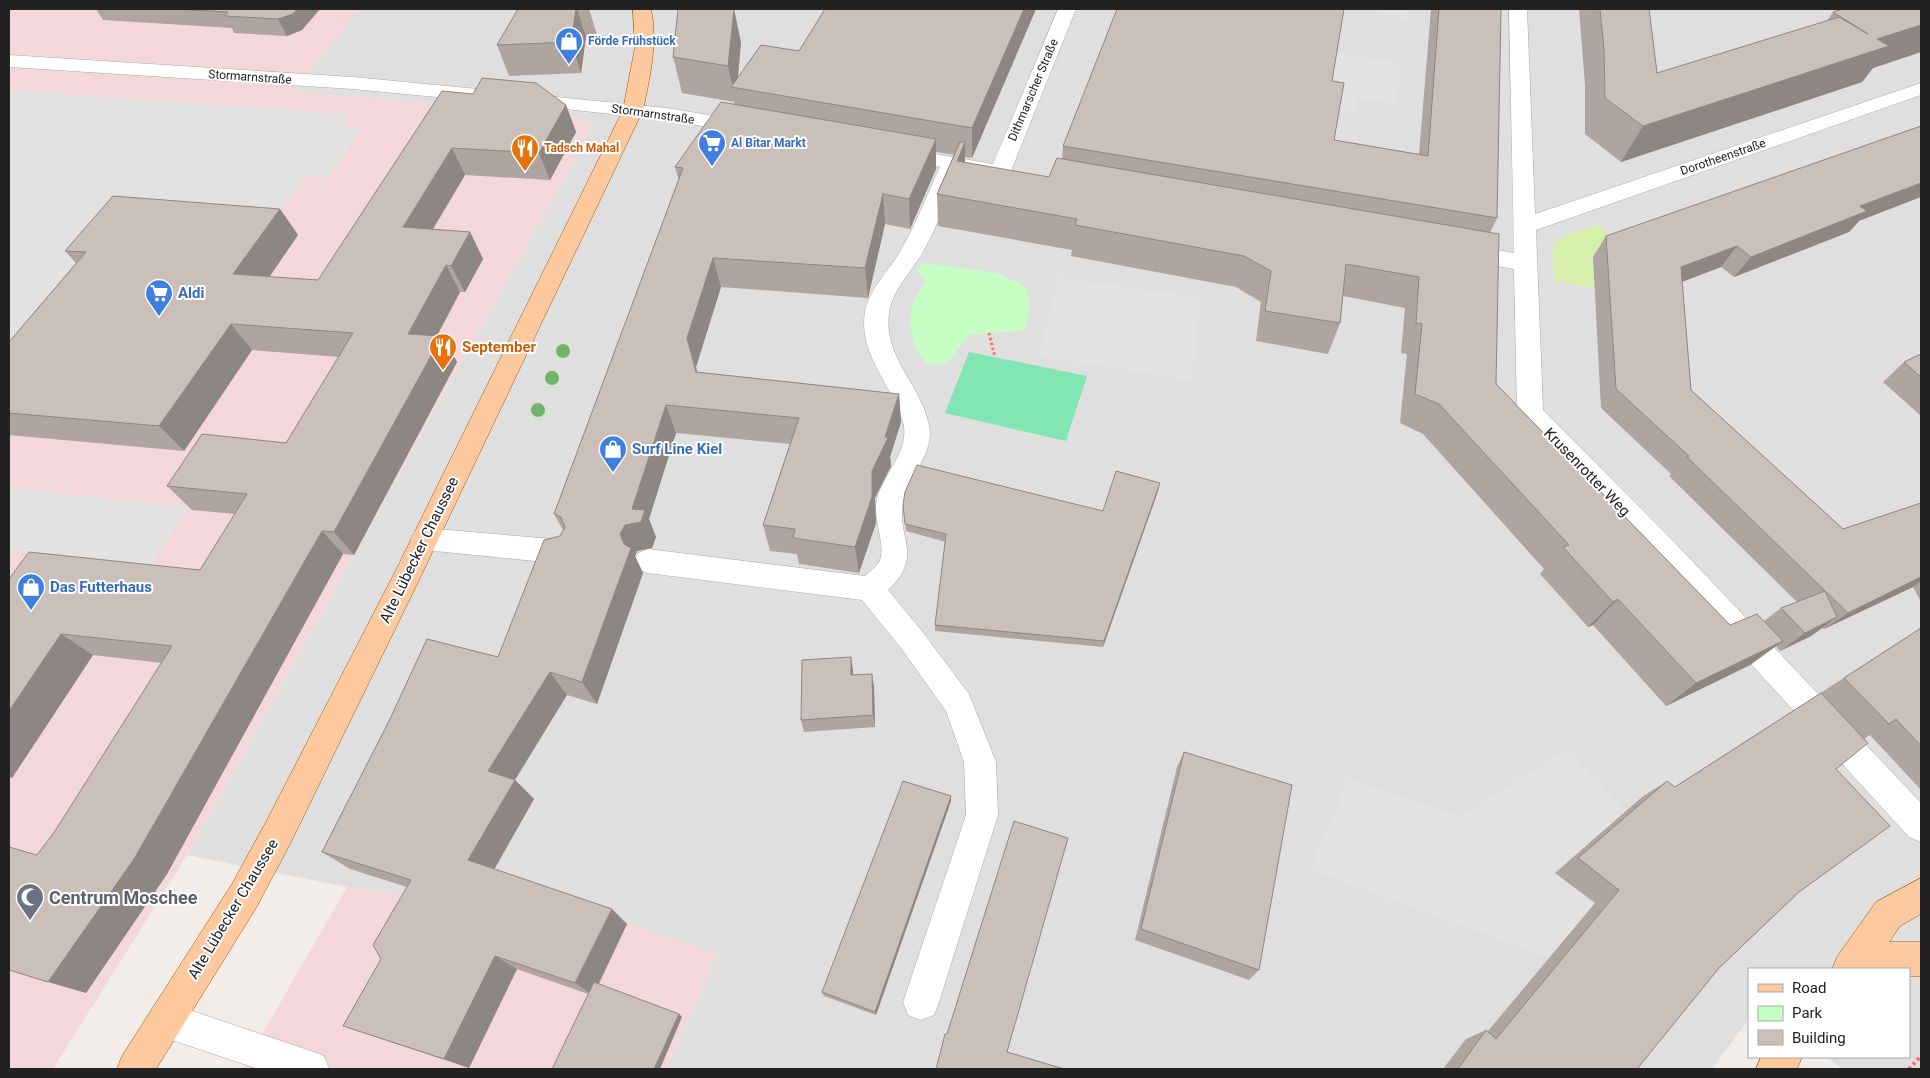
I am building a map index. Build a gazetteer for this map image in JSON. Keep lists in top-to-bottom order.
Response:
{
  "streets": {
    "main road": ["Alte Lübecker Chaussee"],
    "street": [
      "Stormarnstraße",
      "Dithmarscher Straße",
      "Dorotheenstraße",
      "Krusenrotter Weg"
    ]
  },
  "crossings": [
    ["Stormarnstraße", "Alte Lübecker Chaussee"],
    ["Dorotheenstraße", "Krusenrotter Weg"]
  ],
  "places": {
    "shop": ["Förde Frühstück", "Surf Line Kiel", "Das Futterhaus"],
    "supermarket": ["Al Bitar Markt", "Aldi"],
    "restaurant": ["Tadsch Mahal", "September"],
    "mosque": ["Centrum Moschee"]
  },
  "legend": ["Road", "Park", "Building"]
}
